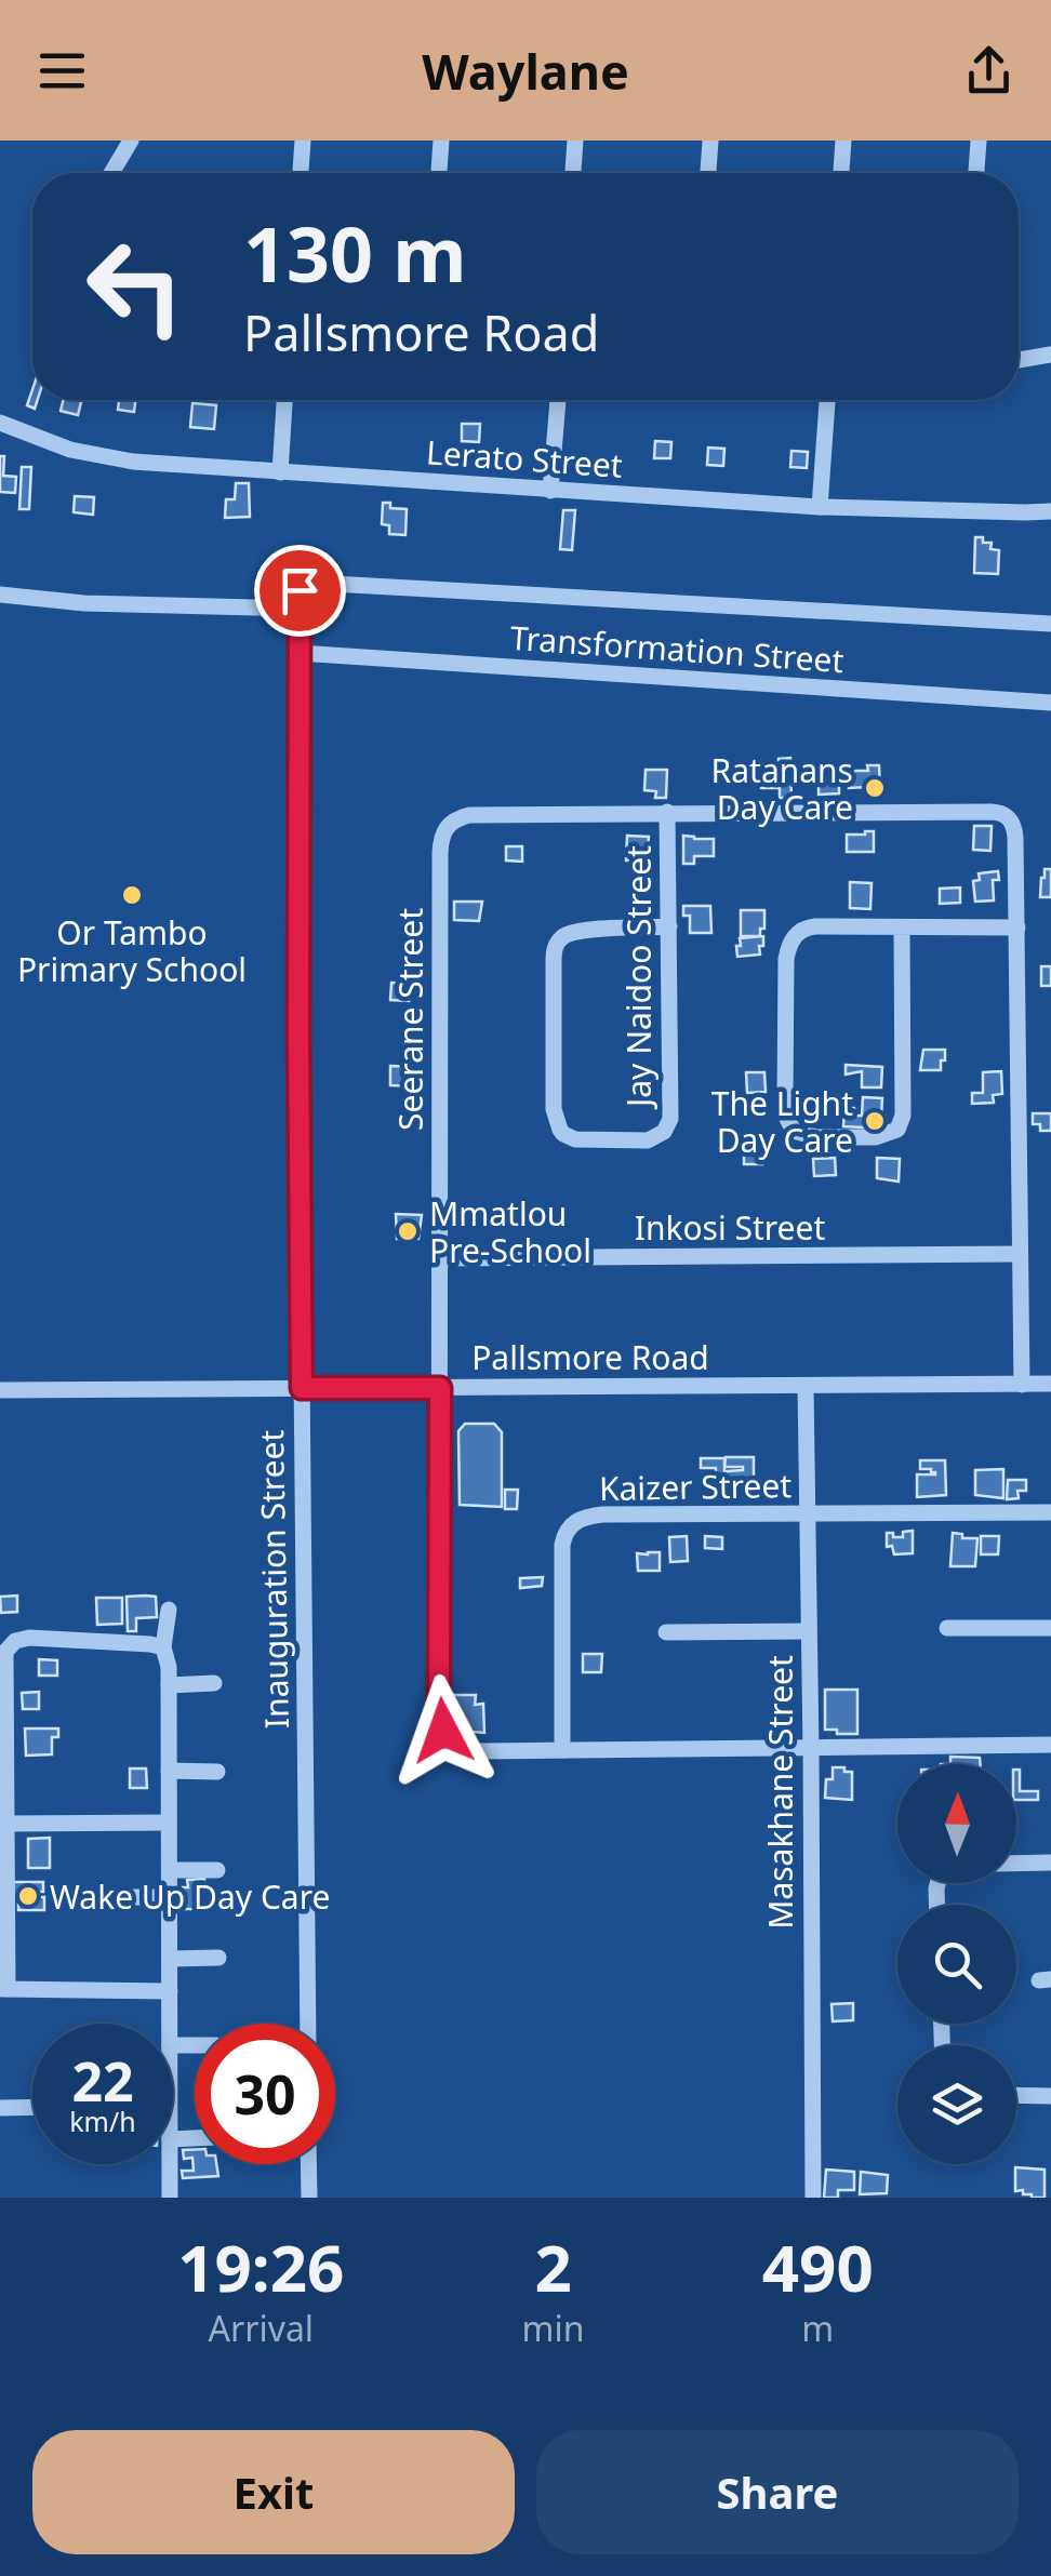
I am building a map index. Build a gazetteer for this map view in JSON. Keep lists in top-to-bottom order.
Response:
{
  "streets": {
    "street": [
      "Lerato Street",
      "Transformation Street",
      "Jay Naidoo Street",
      "Seerane Street",
      "Inkosi Street",
      "Pallsmore Road",
      "Kaizer Street",
      "Inauguration Street",
      "Masakhane Street"
    ]
  },
  "crossings": [
    ["Transformation Street", "Inauguration Street"],
    ["Jay Naidoo Street", "Seerane Street"],
    ["Seerane Street", "Inkosi Street"],
    ["Seerane Street", "Pallsmore Road"],
    ["Seerane Street", "Kaizer Street"],
    ["Seerane Street", "Masakhane Street"],
    ["Pallsmore Road", "Inauguration Street"],
    ["Pallsmore Road", "Masakhane Street"],
    ["Kaizer Street", "Masakhane Street"]
  ],
  "places": [
    "Ratanans Day Care",
    "Or Tambo Primary School",
    "The Light Day Care",
    "Mmatlou Pre-School",
    "Wake Up Day Care"
  ],
  "north": "top",
  "page": {
    "header": "Waylane",
    "turn": ["130 m", "Pallsmore Road"],
    "speed": "22 km/h",
    "limit": "30",
    "eta": [
      "19:26",
      "Arrival",
      "2",
      "min",
      "490",
      "m"
    ],
    "buttons": ["Exit", "Share"]
  }
}
